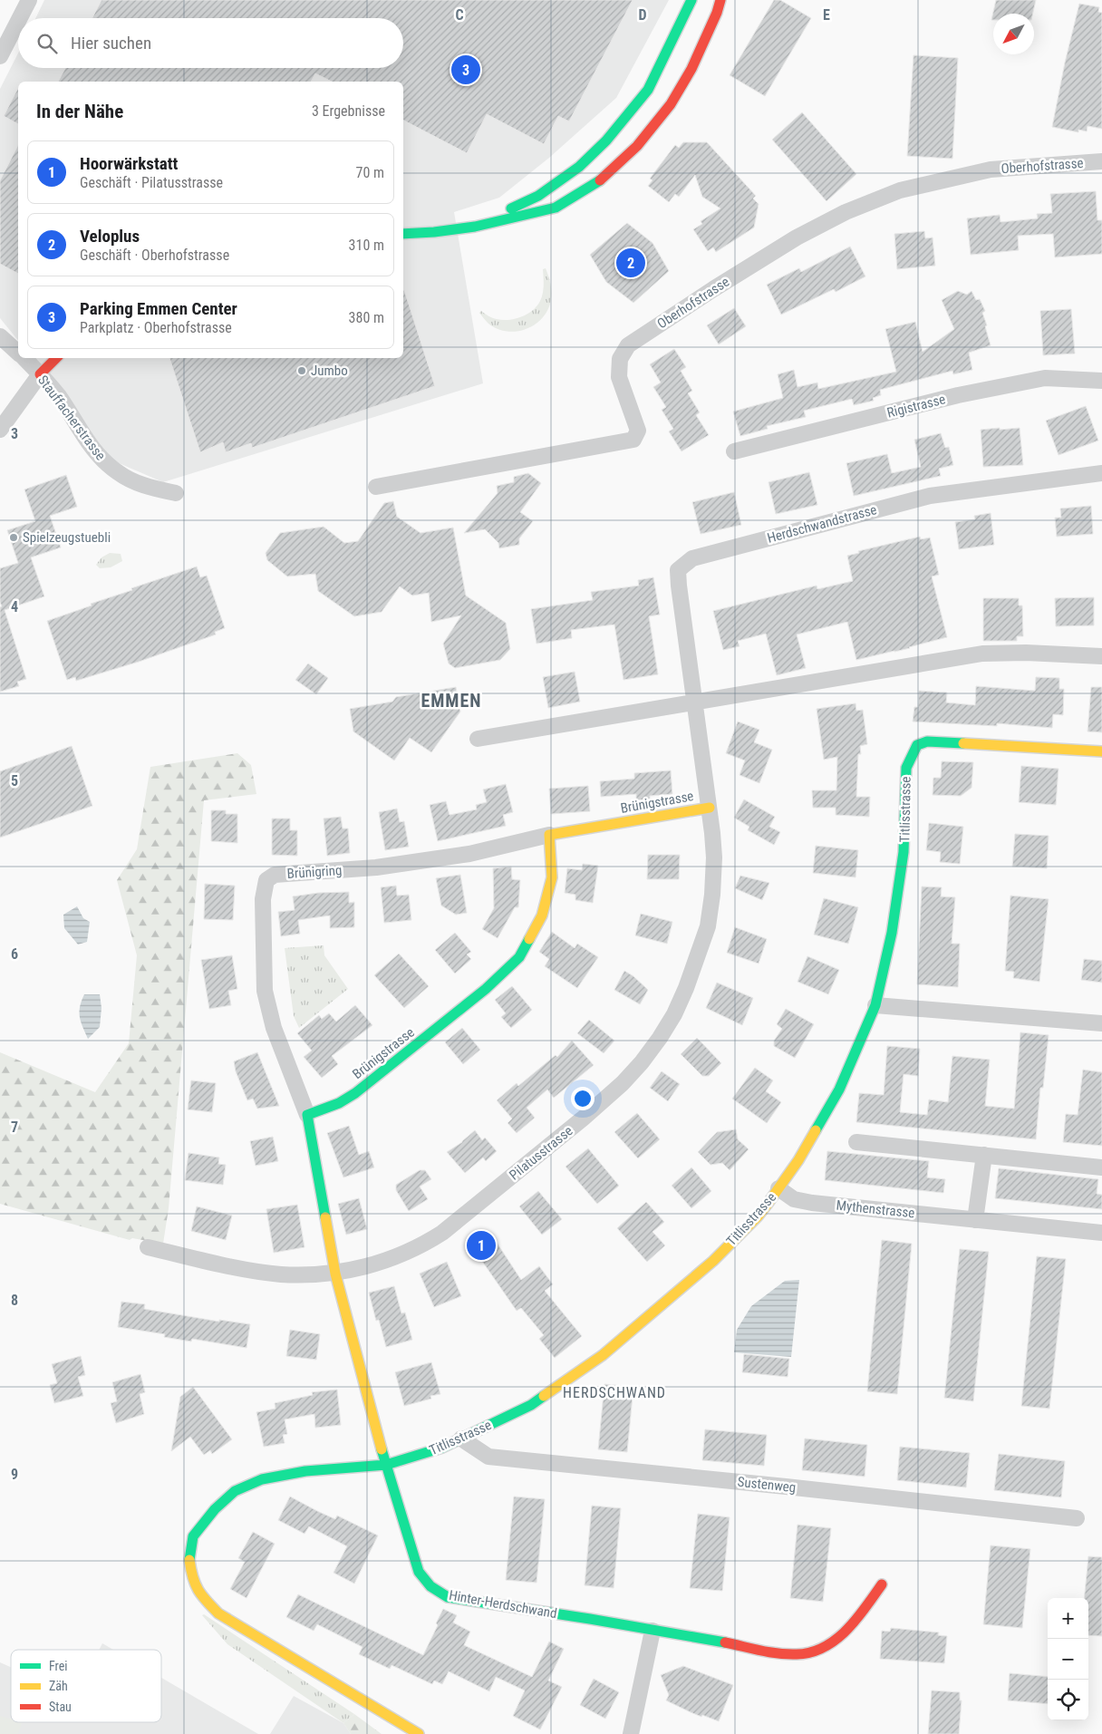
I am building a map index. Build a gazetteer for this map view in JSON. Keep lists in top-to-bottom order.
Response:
{
  "streets": {
    "street": [
      "Oberhofstrasse",
      "Rigistrasse",
      "Stauffacherstrasse",
      "Herdschwandstrasse",
      "Brünigstrasse",
      "Titlisstrasse",
      "Brünigring",
      "Pilatusstrasse",
      "Mythenstrasse",
      "Sustenweg",
      "Hinter-Herdschwand"
    ]
  },
  "crossings": [
    ["Herdschwandstrasse", "Pilatusstrasse"],
    ["Brünigstrasse", "Brünigring"],
    ["Brünigstrasse", "Pilatusstrasse"],
    ["Titlisstrasse", "Mythenstrasse"],
    ["Titlisstrasse", "Sustenweg"],
    ["Titlisstrasse", "Hinter-Herdschwand"]
  ],
  "districts": ["EMMEN", "HERDSCHWAND"],
  "places": ["Jumbo", "Spielzeugstuebli"],
  "legend": ["Frei", "Zäh", "Stau"],
  "north": "bottom left",
  "page": {
    "search": "Hier suchen",
    "pins": ["3", "2", "1"],
    "heading": ["In der Nähe", "3 Ergebnisse"],
    "list": [
      {
        "mark": "1",
        "name": "Hoorwärkstatt",
        "note": "Geschäft · Pilatusstrasse",
        "value": "70 m"
      },
      {
        "mark": "2",
        "name": "Veloplus",
        "note": "Geschäft · Oberhofstrasse",
        "value": "310 m"
      },
      {
        "mark": "3",
        "name": "Parking Emmen Center",
        "note": "Parkplatz · Oberhofstrasse",
        "value": "380 m"
      }
    ],
    "map_buttons": ["+", "−"]
  },
  "grid": {
    "columns": ["C", "D", "E"],
    "rows": [
      "3",
      "4",
      "5",
      "6",
      "7",
      "8",
      "9"
    ]
  }
}
